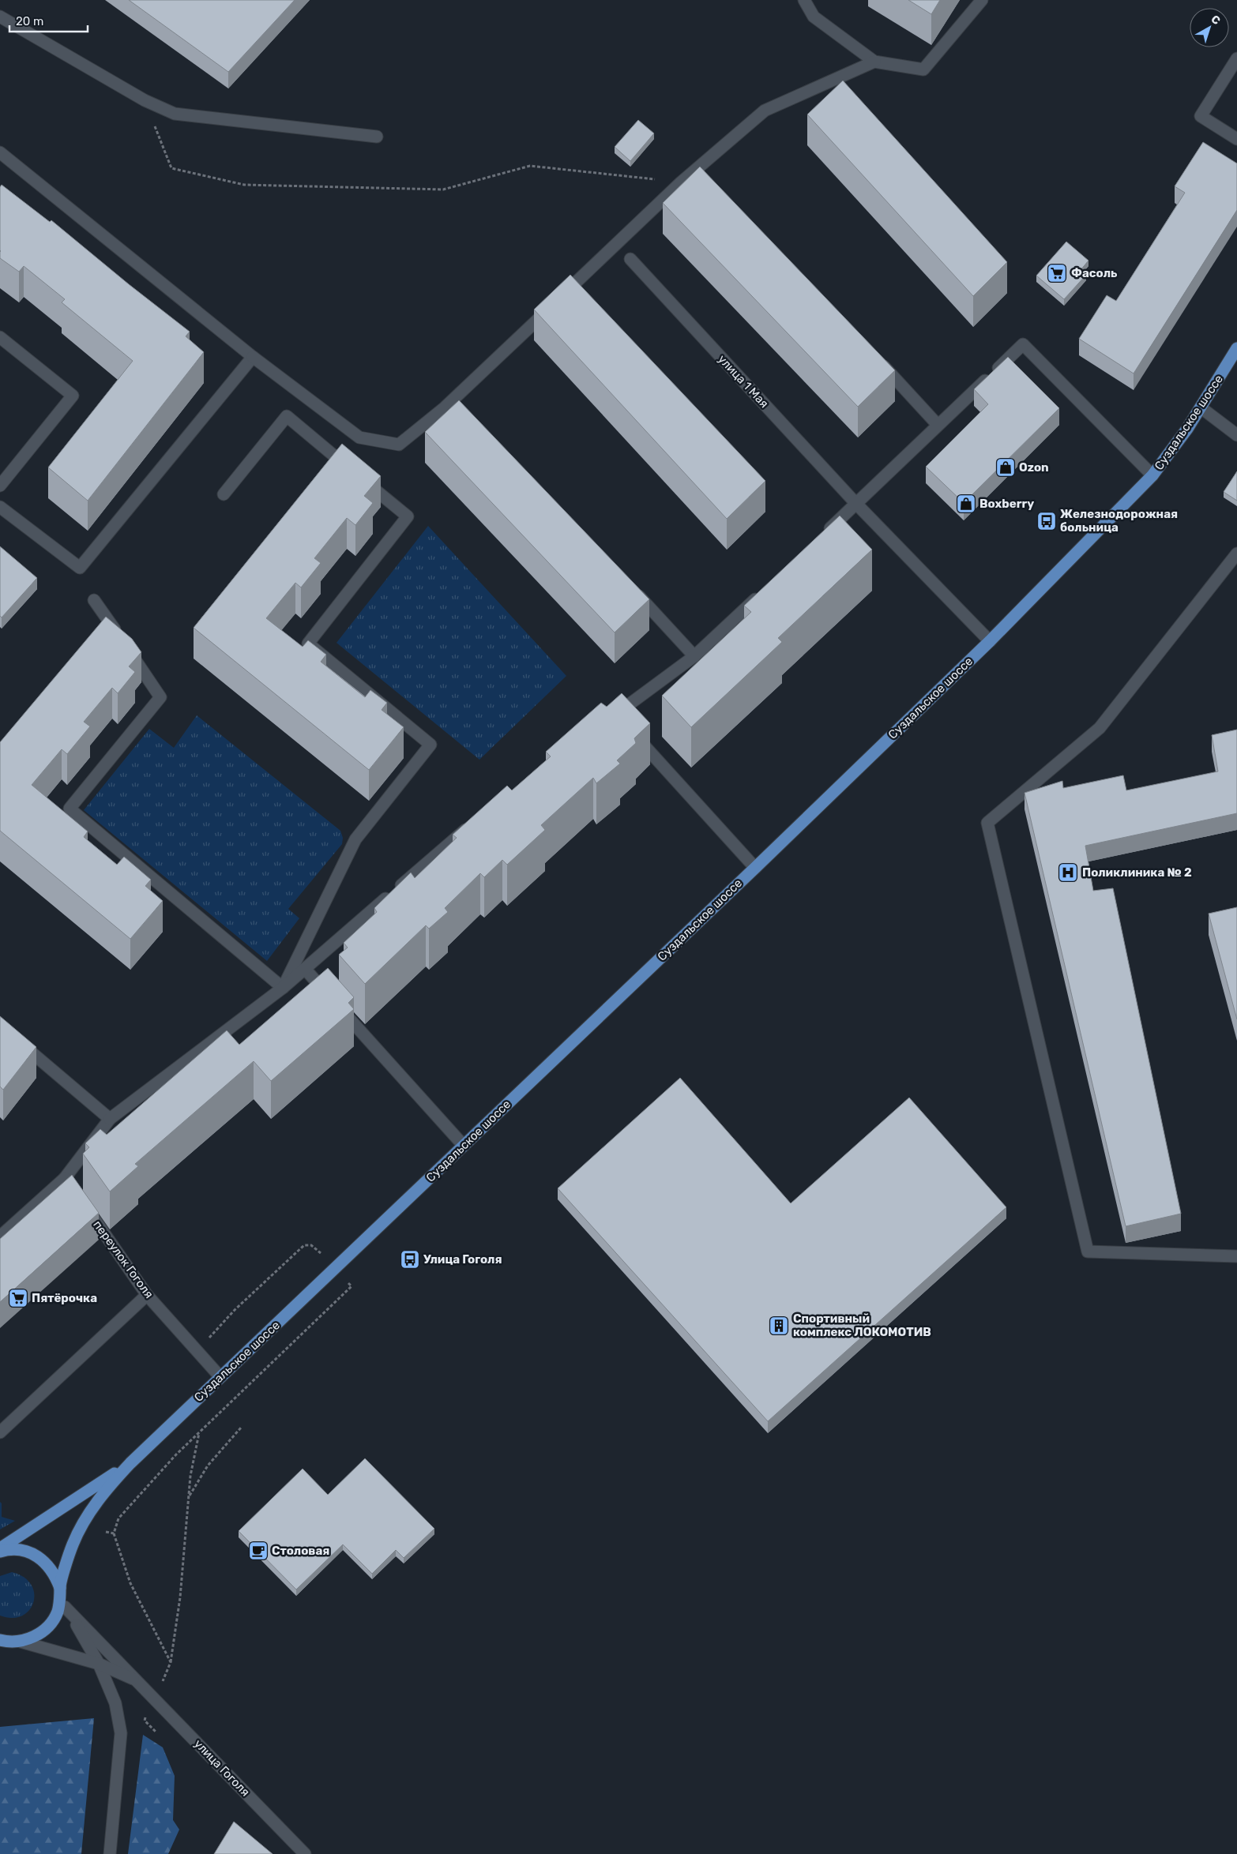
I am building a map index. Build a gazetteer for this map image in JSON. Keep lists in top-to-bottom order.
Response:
{
  "streets": {
    "main road": ["Суздальское шоссе"],
    "street": ["улица 1 Мая", "переулок Гоголя", "улица Гоголя"]
  },
  "crossings": [
    ["улица 1 Мая", "Суздальское шоссе"],
    ["Суздальское шоссе", "переулок Гоголя"],
    ["Суздальское шоссе", "улица Гоголя"]
  ],
  "places": {
    "supermarket": ["Фасоль", "Пятёрочка"],
    "shop": ["Ozon", "Boxberry"],
    "bus stop": ["Железнодорожная больница", "Улица Гоголя"],
    "hospital": ["Поликлиника № 2"],
    "building": ["Спортивный комплекс ЛОКОМОТИВ"],
    "cafe": ["Столовая"]
  },
  "scale_bar": "20 m",
  "north": "top right"
}
